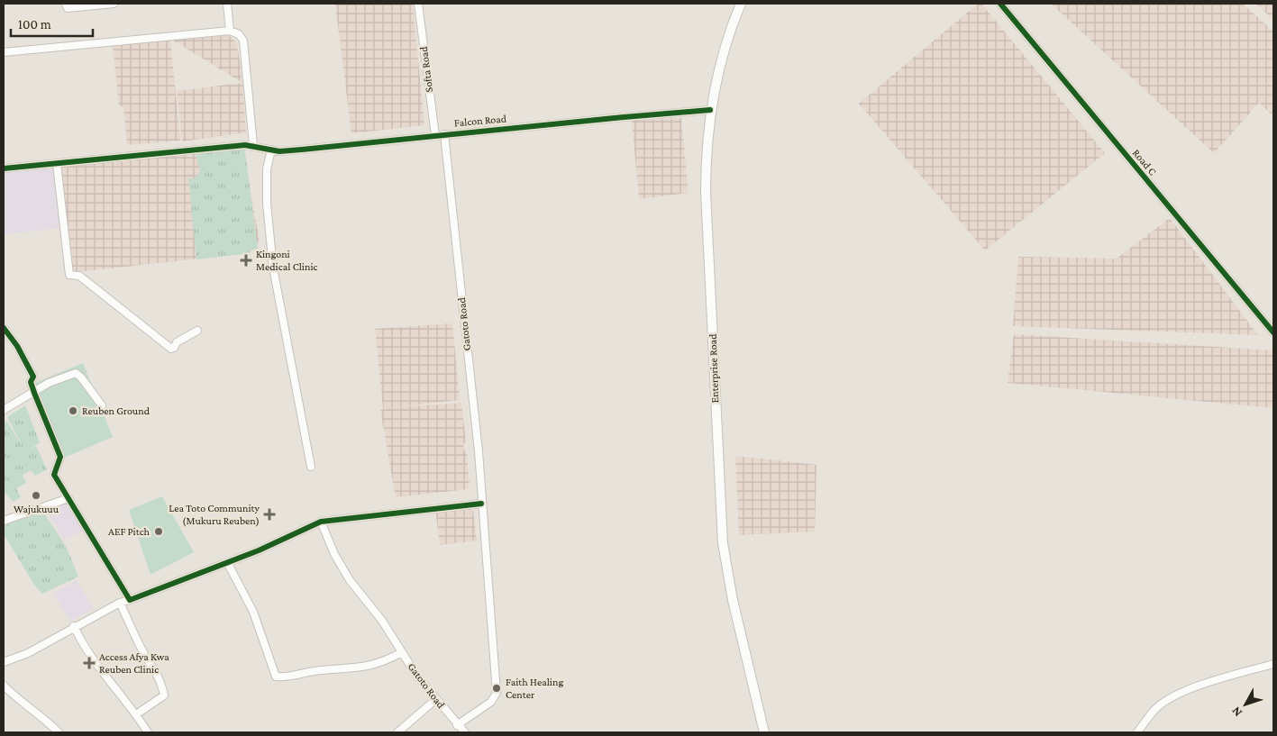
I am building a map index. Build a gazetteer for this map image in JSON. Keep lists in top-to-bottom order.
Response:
{
  "streets": {
    "main road": ["Enterprise Road"],
    "street": [
      "Softa Road",
      "Falcon Road",
      "Road C",
      "Gatoto Road"
    ]
  },
  "crossings": [
    ["Softa Road", "Falcon Road"],
    ["Falcon Road", "Gatoto Road"],
    ["Falcon Road", "Enterprise Road"]
  ],
  "places": {
    "health": ["Kingoni Medical Clinic", "Lea Toto Community (Mukuru Reuben)", "Access Afya Kwa Reuben Clinic"],
    "other": [
      "Reuben Ground",
      "Wajukuuu",
      "AEF Pitch",
      "Faith Healing Center"
    ]
  },
  "scale_bar": "100 m",
  "north": "bottom left"
}
